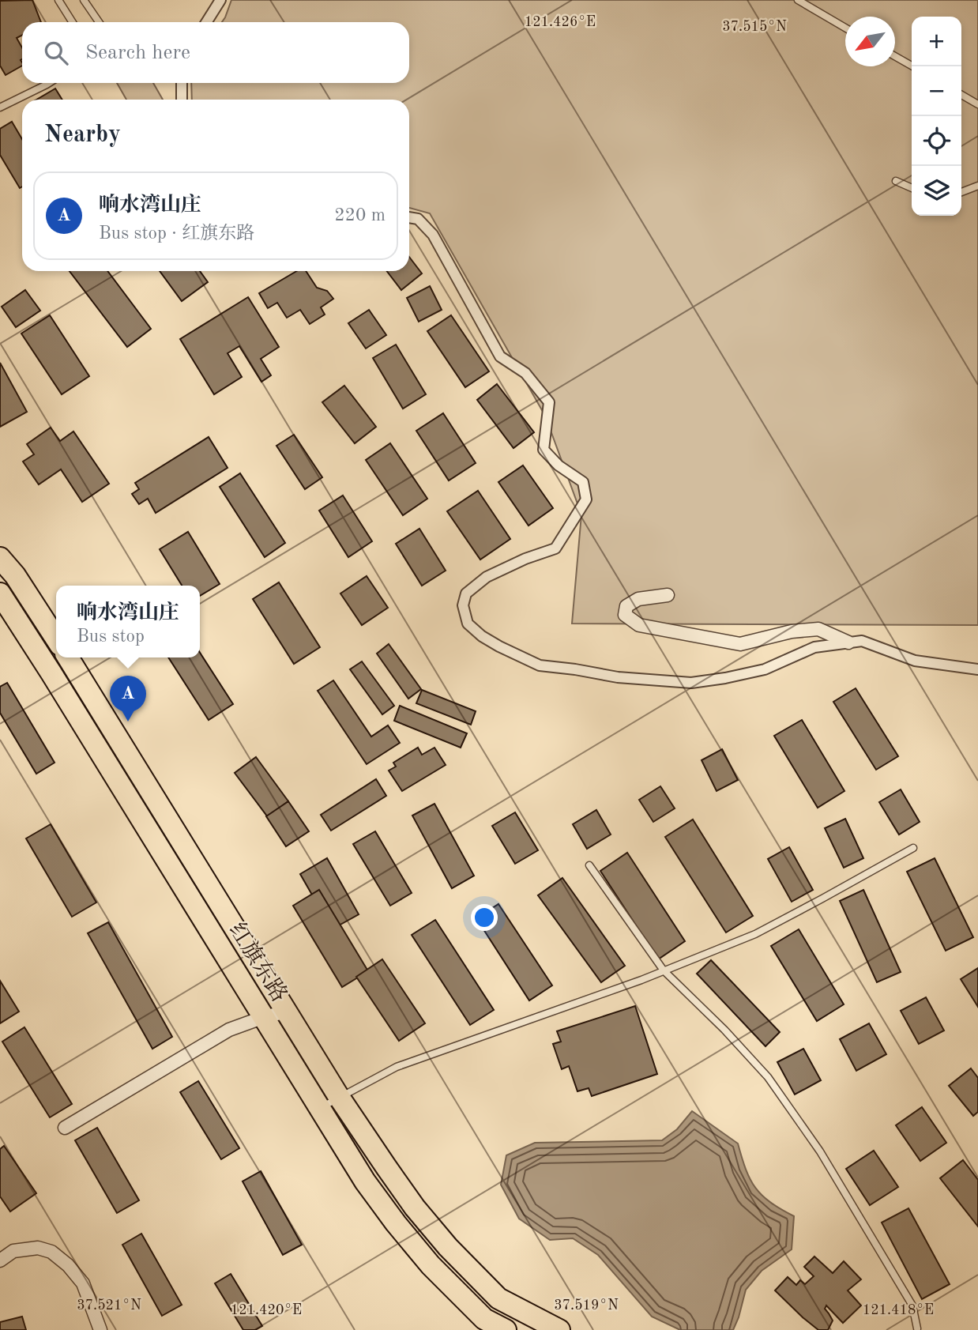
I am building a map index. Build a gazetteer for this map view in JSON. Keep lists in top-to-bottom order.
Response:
{
  "streets": {
    "main road": ["红旗东路"]
  },
  "north": "bottom left",
  "page": {
    "map_buttons": ["+", "−"],
    "search": "Search here",
    "heading": "Nearby",
    "list": [
      {
        "mark": "A",
        "name": "响水湾山庄",
        "note": "Bus stop · 红旗东路",
        "value": "220 m"
      }
    ],
    "popup": ["响水湾山庄", "Bus stop"],
    "pins": "A"
  },
  "coordinates": [
    "121.426°E",
    "37.515°N",
    "37.521°N",
    "37.519°N",
    "121.420°E",
    "121.418°E"
  ]
}
